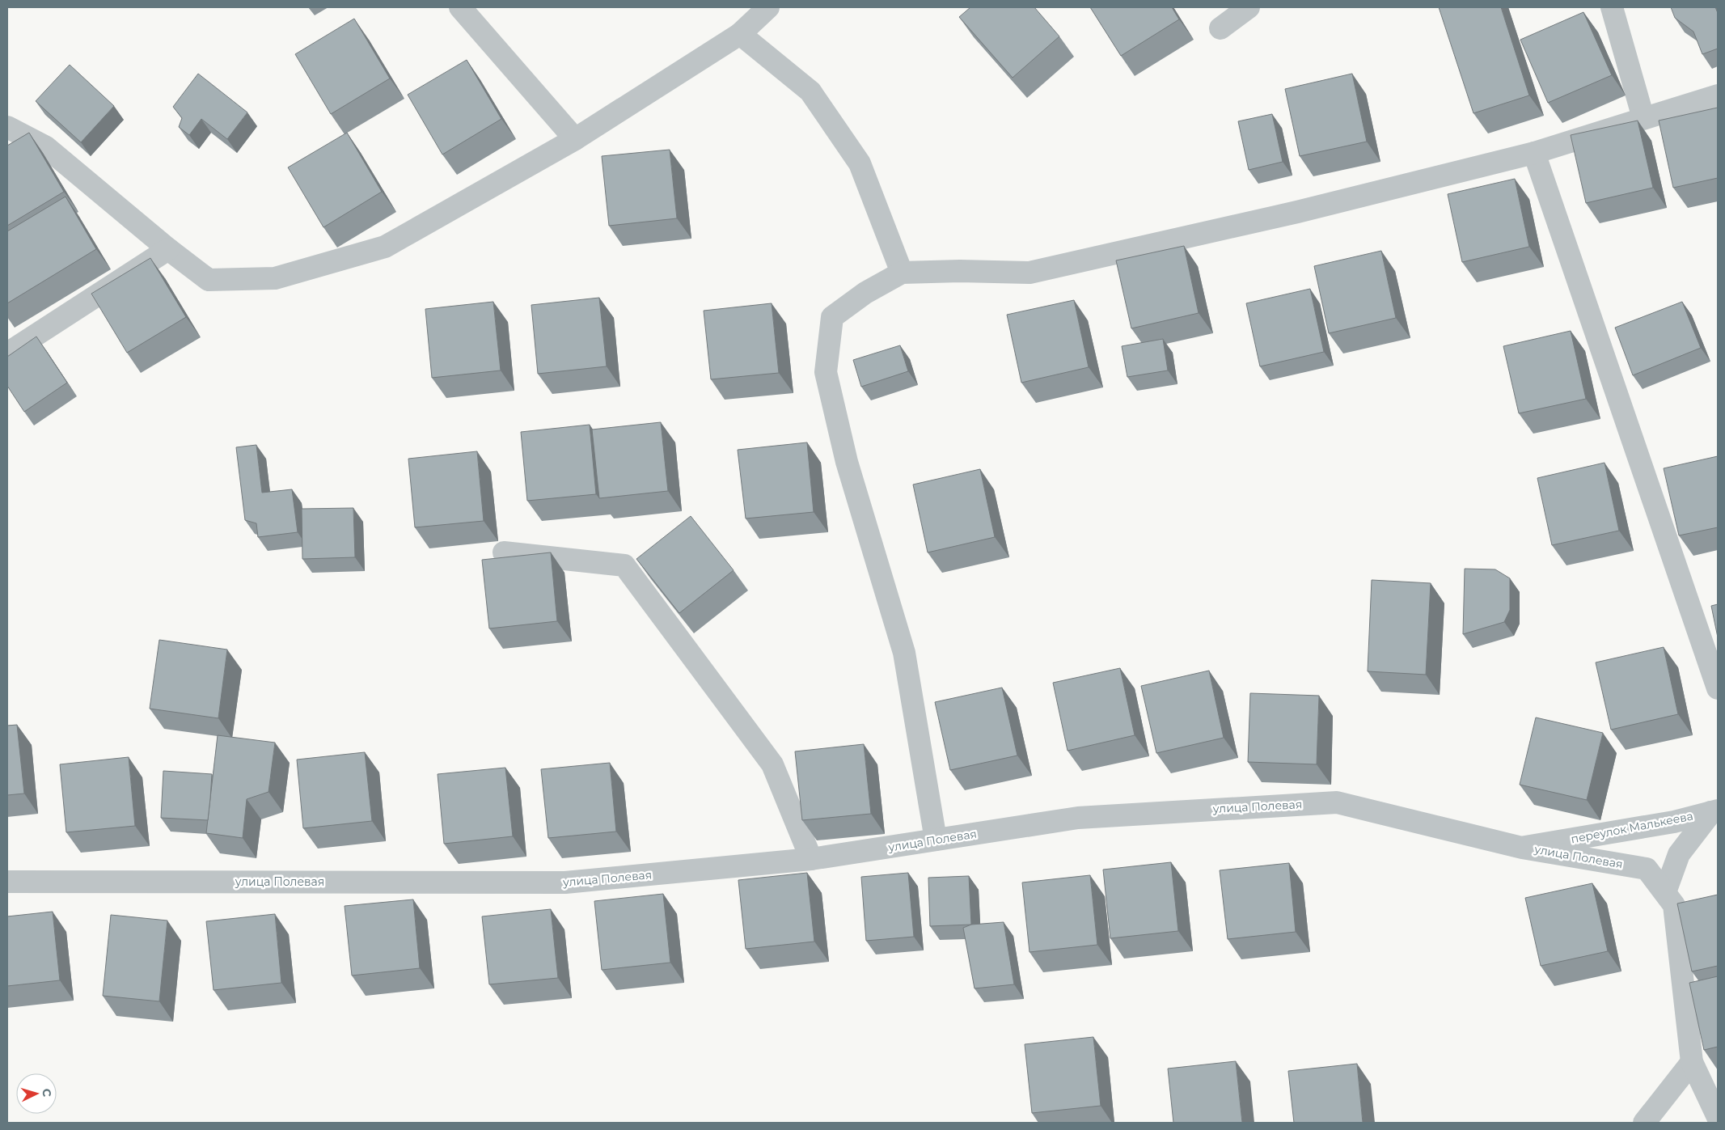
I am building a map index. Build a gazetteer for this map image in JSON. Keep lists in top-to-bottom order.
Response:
{
  "streets": {
    "street": ["улица Полевая", "переулок Малькеева"]
  },
  "crossings": [
    ["улица Полевая", "переулок Малькеева"]
  ],
  "north": "right"
}
